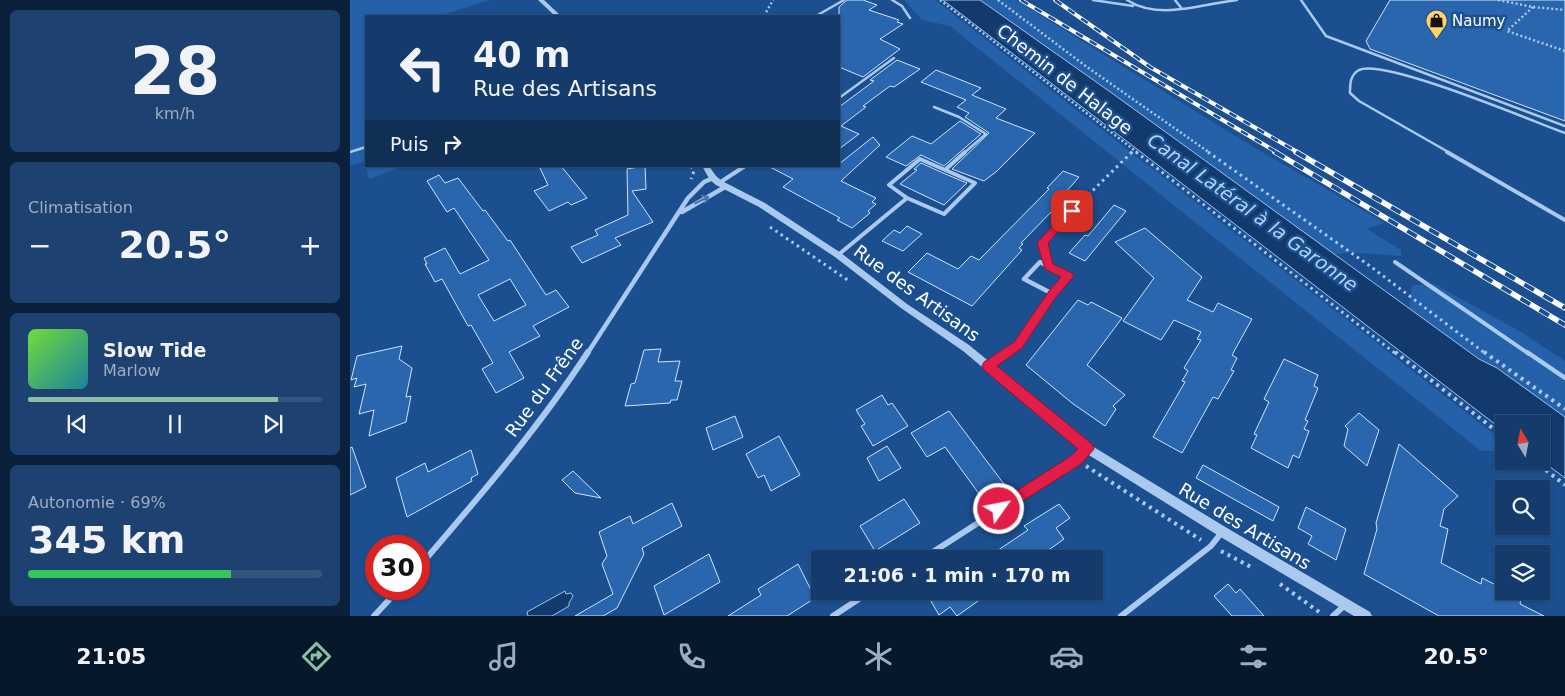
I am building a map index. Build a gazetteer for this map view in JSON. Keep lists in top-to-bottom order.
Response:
{
  "streets": {
    "street": ["Rue des Artisans", "Rue du Frêne"],
    "path": ["Chemin de Halage"]
  },
  "crossings": [
    ["Rue des Artisans", "Rue du Frêne"]
  ],
  "water": ["Canal Latéral à la Garonne"],
  "places": {
    "shop": ["Naumy"]
  },
  "north": "top",
  "page": {
    "tile": [
      ["28", "km/h"],
      "Climatisation",
      ["Autonomie · 69%", "345 km"]
    ],
    "turn": ["40 m", "Rue des Artisans"],
    "then": "Puis",
    "heat": ["−", "20.5°", "+"],
    "song": ["Slow Tide", "Marlow"],
    "limit": "30",
    "trip": "21:06 · 1 min · 170 m",
    "tabs": ["21:05", "20.5°"]
  }
}
